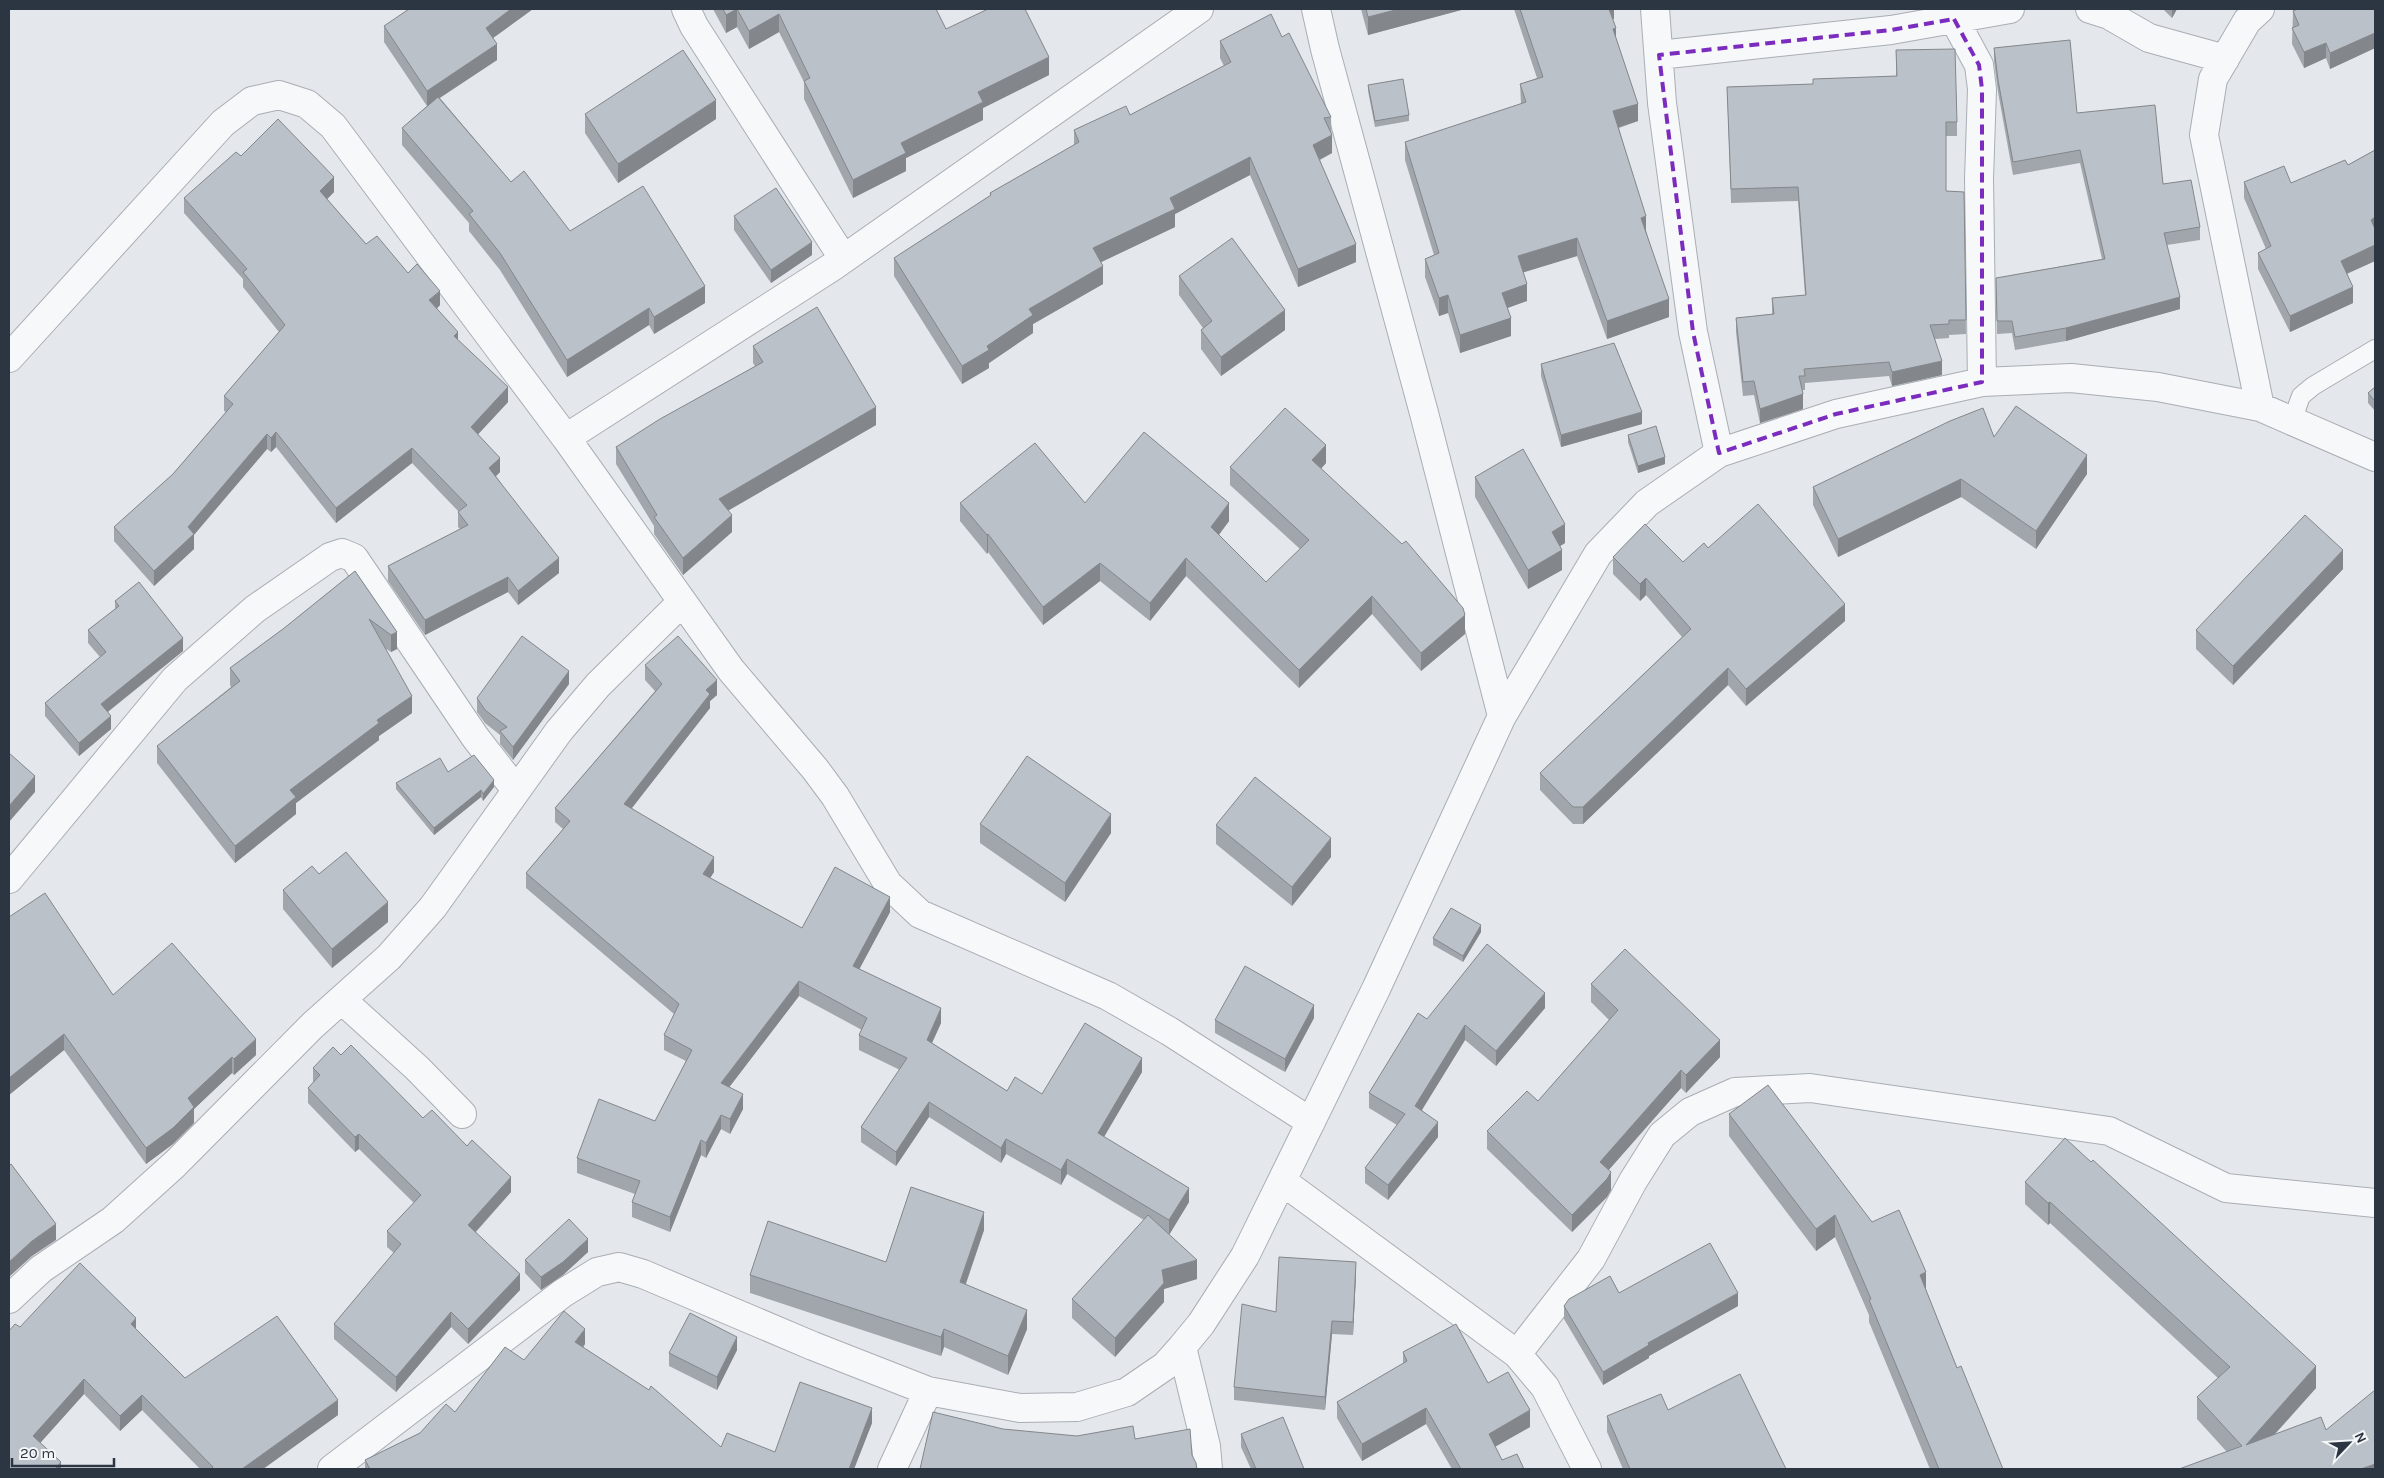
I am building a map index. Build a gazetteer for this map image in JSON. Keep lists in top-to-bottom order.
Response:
{
  "scale_bar": "20 m",
  "north": "top right"
}
